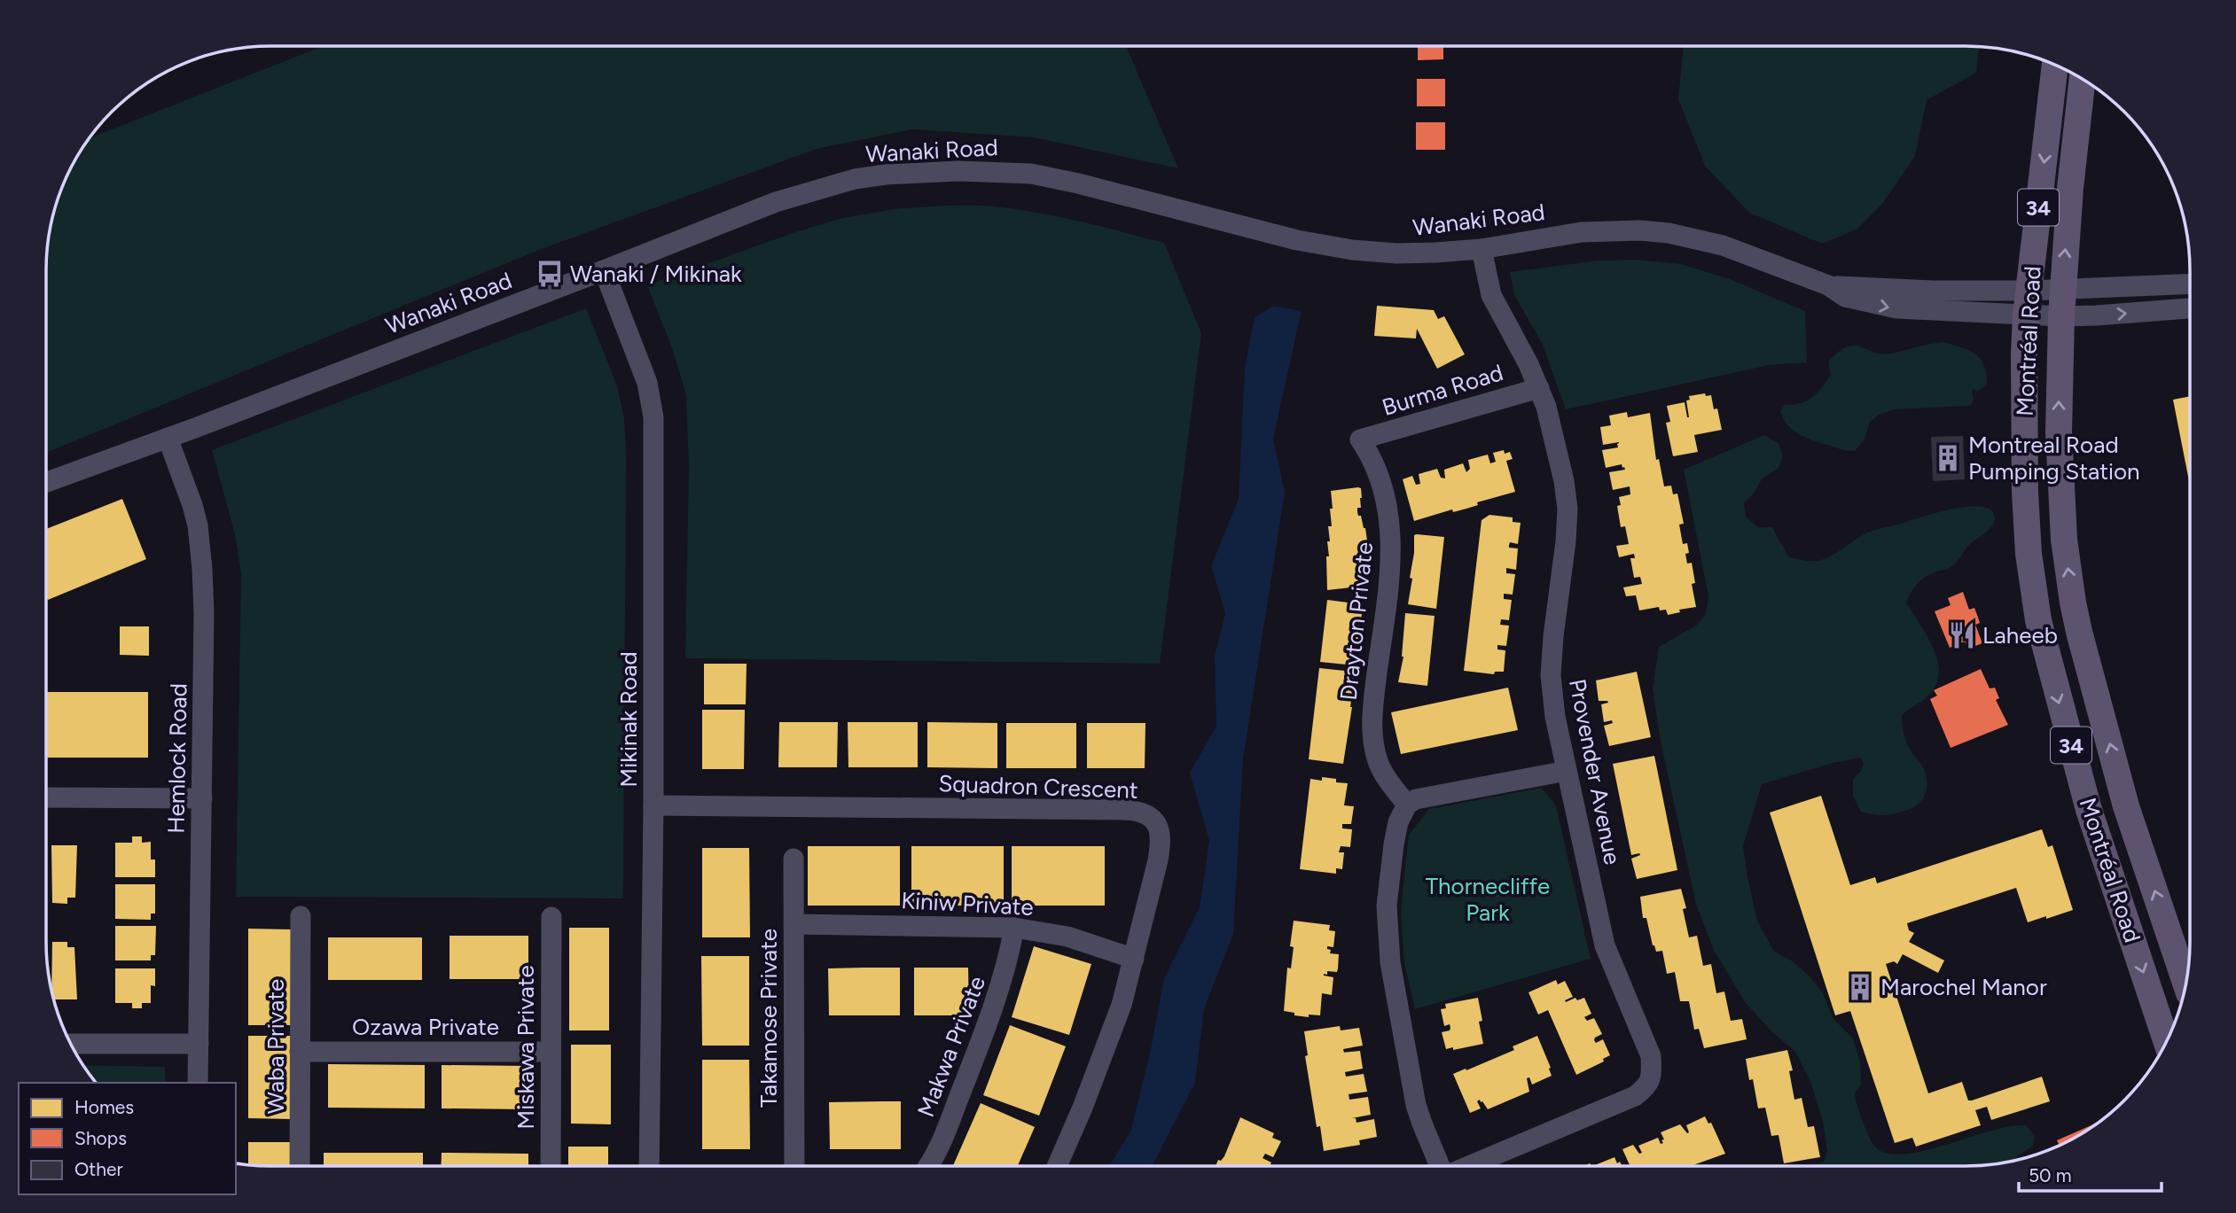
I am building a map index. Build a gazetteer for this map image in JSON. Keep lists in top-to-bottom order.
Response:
{
  "streets": {
    "main road": ["34", "Montréal Road"],
    "street": [
      "Wanaki Road",
      "Burma Road",
      "Drayton Private",
      "Mikinak Road",
      "Hemlock Road",
      "Provender Avenue",
      "Squadron Crescent",
      "Kiniw Private",
      "Takamose Private",
      "Ozawa Private",
      "Waba Private",
      "Makwa Private",
      "Miskawa Private"
    ]
  },
  "crossings": [
    ["Wanaki Road", "Montréal Road"],
    ["Wanaki Road", "Mikinak Road"],
    ["Wanaki Road", "Hemlock Road"],
    ["Wanaki Road", "Provender Avenue"],
    ["Burma Road", "Drayton Private"],
    ["Burma Road", "Provender Avenue"],
    ["Mikinak Road", "Squadron Crescent"],
    ["Squadron Crescent", "Kiniw Private"],
    ["Kiniw Private", "Takamose Private"],
    ["Kiniw Private", "Makwa Private"],
    ["Ozawa Private", "Waba Private"],
    ["Ozawa Private", "Miskawa Private"]
  ],
  "parks": ["Thornecliffe Park"],
  "places": {
    "bus stop": ["Wanaki / Mikinak"],
    "building": ["Montreal Road Pumping Station", "Marochel Manor"],
    "restaurant": ["Laheeb"]
  },
  "legend": ["Homes", "Shops", "Other"],
  "scale_bar": "50 m"
}
